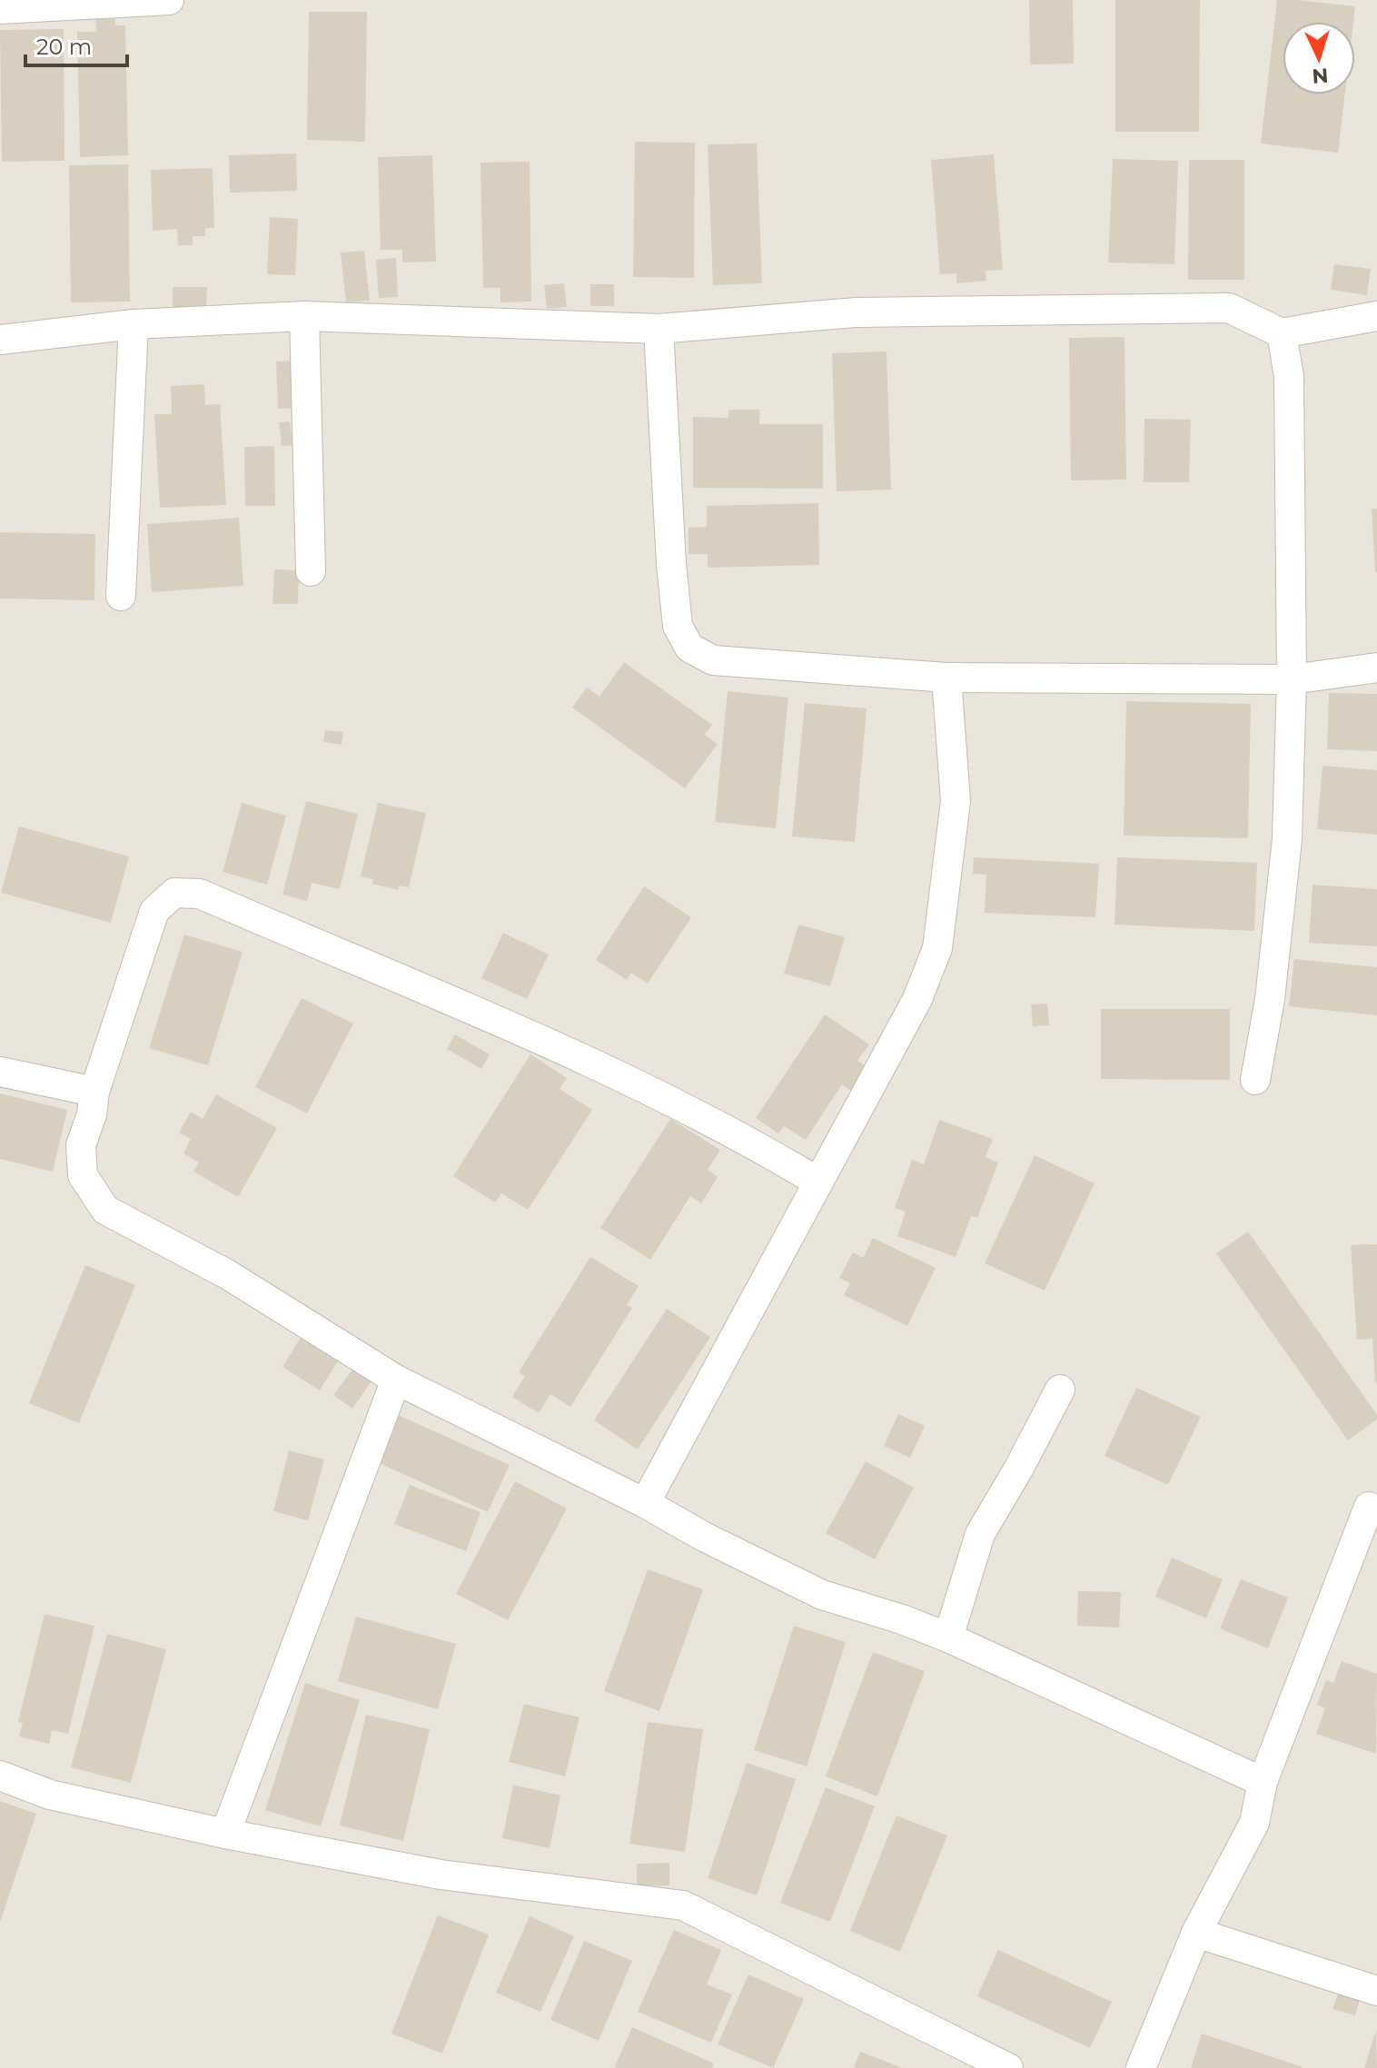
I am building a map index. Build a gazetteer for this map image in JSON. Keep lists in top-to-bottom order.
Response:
{
  "scale_bar": "20 m",
  "north": "bottom"
}
